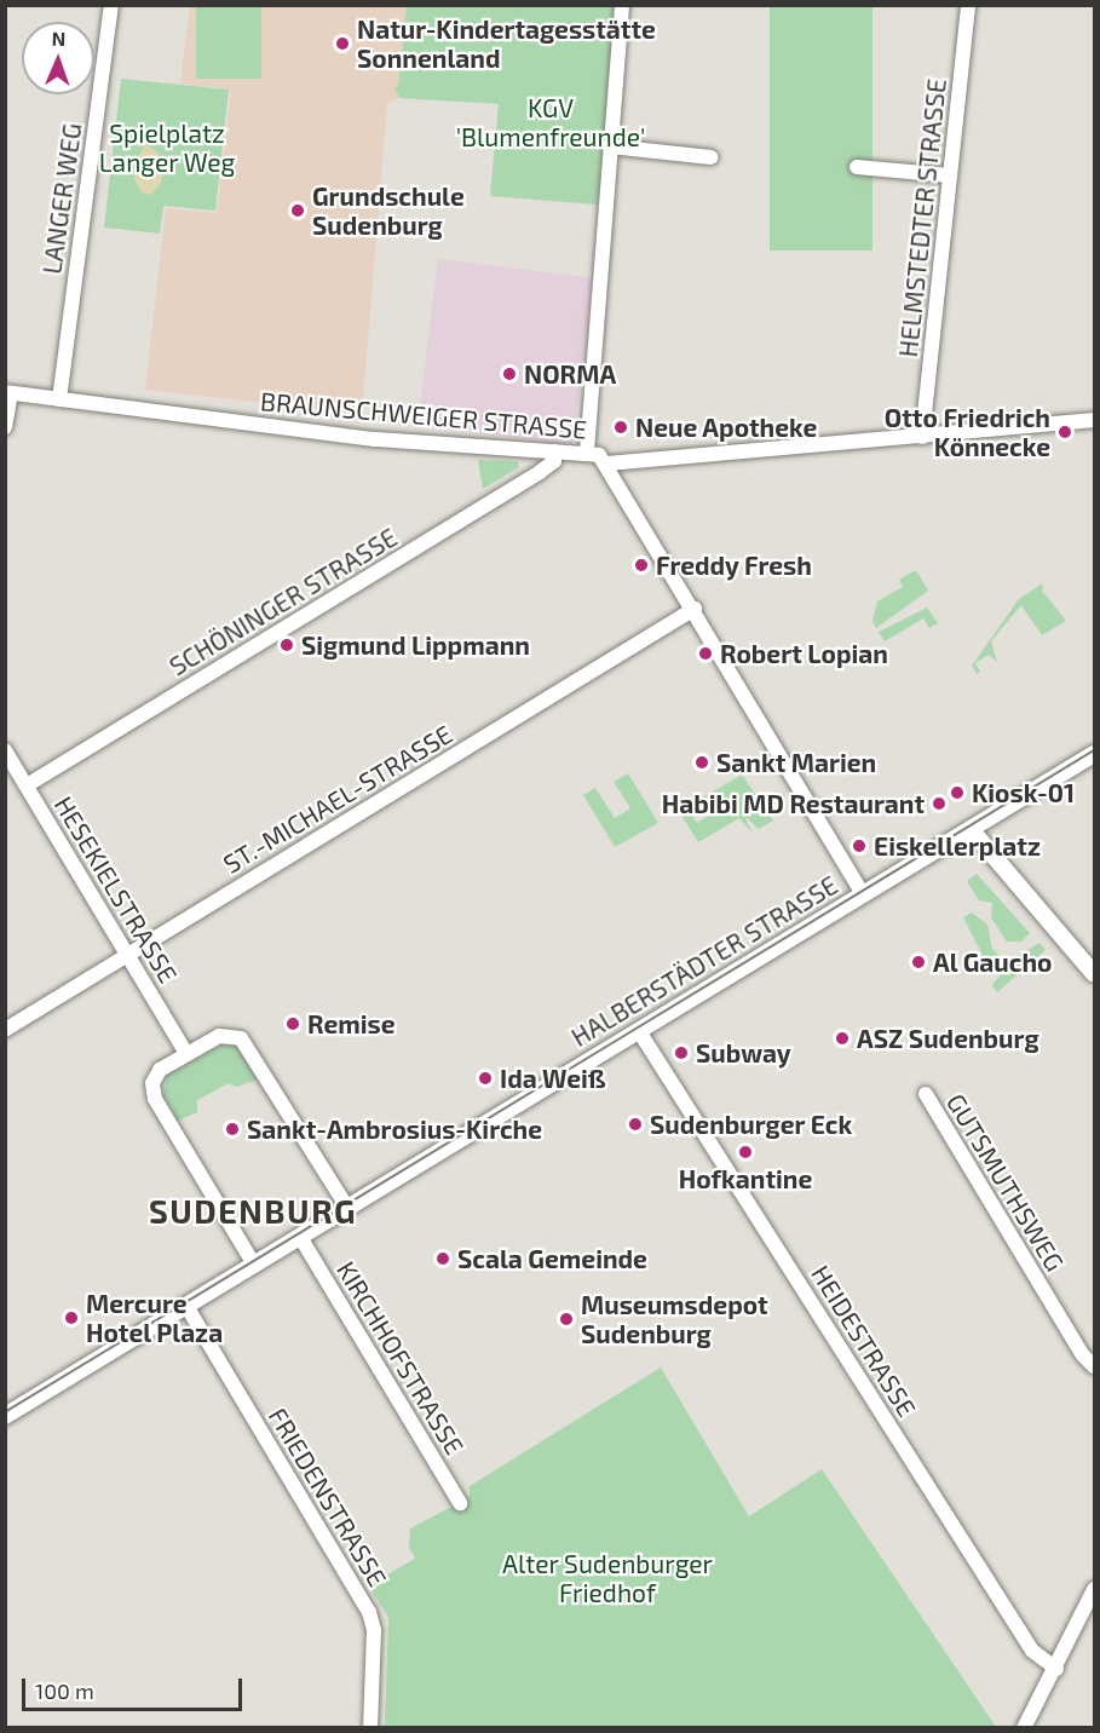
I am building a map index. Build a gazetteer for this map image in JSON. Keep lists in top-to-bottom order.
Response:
{
  "streets": {
    "street": [
      "LANGER WEG",
      "HELMSTEDTER STRASSE",
      "BRAUNSCHWEIGER STRASSE",
      "SCHÖNINGER STRASSE",
      "ST.-MICHAEL-STRASSE",
      "HESEKIELSTRASSE",
      "HALBERSTÄDTER STRASSE",
      "GUTSMUTHSWEG",
      "HEIDESTRASSE",
      "KIRCHHOFSTRASSE",
      "FRIEDENSTRASSE"
    ]
  },
  "crossings": [
    ["LANGER WEG", "BRAUNSCHWEIGER STRASSE"],
    ["HELMSTEDTER STRASSE", "BRAUNSCHWEIGER STRASSE"],
    ["BRAUNSCHWEIGER STRASSE", "SCHÖNINGER STRASSE"],
    ["SCHÖNINGER STRASSE", "HESEKIELSTRASSE"],
    ["ST.-MICHAEL-STRASSE", "HESEKIELSTRASSE"],
    ["HALBERSTÄDTER STRASSE", "HEIDESTRASSE"],
    ["HALBERSTÄDTER STRASSE", "KIRCHHOFSTRASSE"],
    ["HALBERSTÄDTER STRASSE", "FRIEDENSTRASSE"]
  ],
  "districts": ["SUDENBURG"],
  "parks": ["KGV 'Blumenfreunde'", "Spielplatz Langer Weg", "Alter Sudenburger Friedhof"],
  "places": [
    "Natur-Kindertagesstätte Sonnenland",
    "Grundschule Sudenburg",
    "NORMA",
    "Neue Apotheke",
    "Otto Friedrich Könnecke",
    "Freddy Fresh",
    "Sigmund Lippmann",
    "Robert Lopian",
    "Sankt Marien",
    "Kiosk-01",
    "Habibi MD Restaurant",
    "Eiskellerplatz",
    "Al Gaucho",
    "Remise",
    "ASZ Sudenburg",
    "Subway",
    "Ida Weiß",
    "Sudenburger Eck",
    "Sankt-Ambrosius-Kirche",
    "Hofkantine",
    "Scala Gemeinde",
    "Mercure Hotel Plaza",
    "Museumsdepot Sudenburg"
  ],
  "scale_bar": "100 m",
  "north": "top"
}
